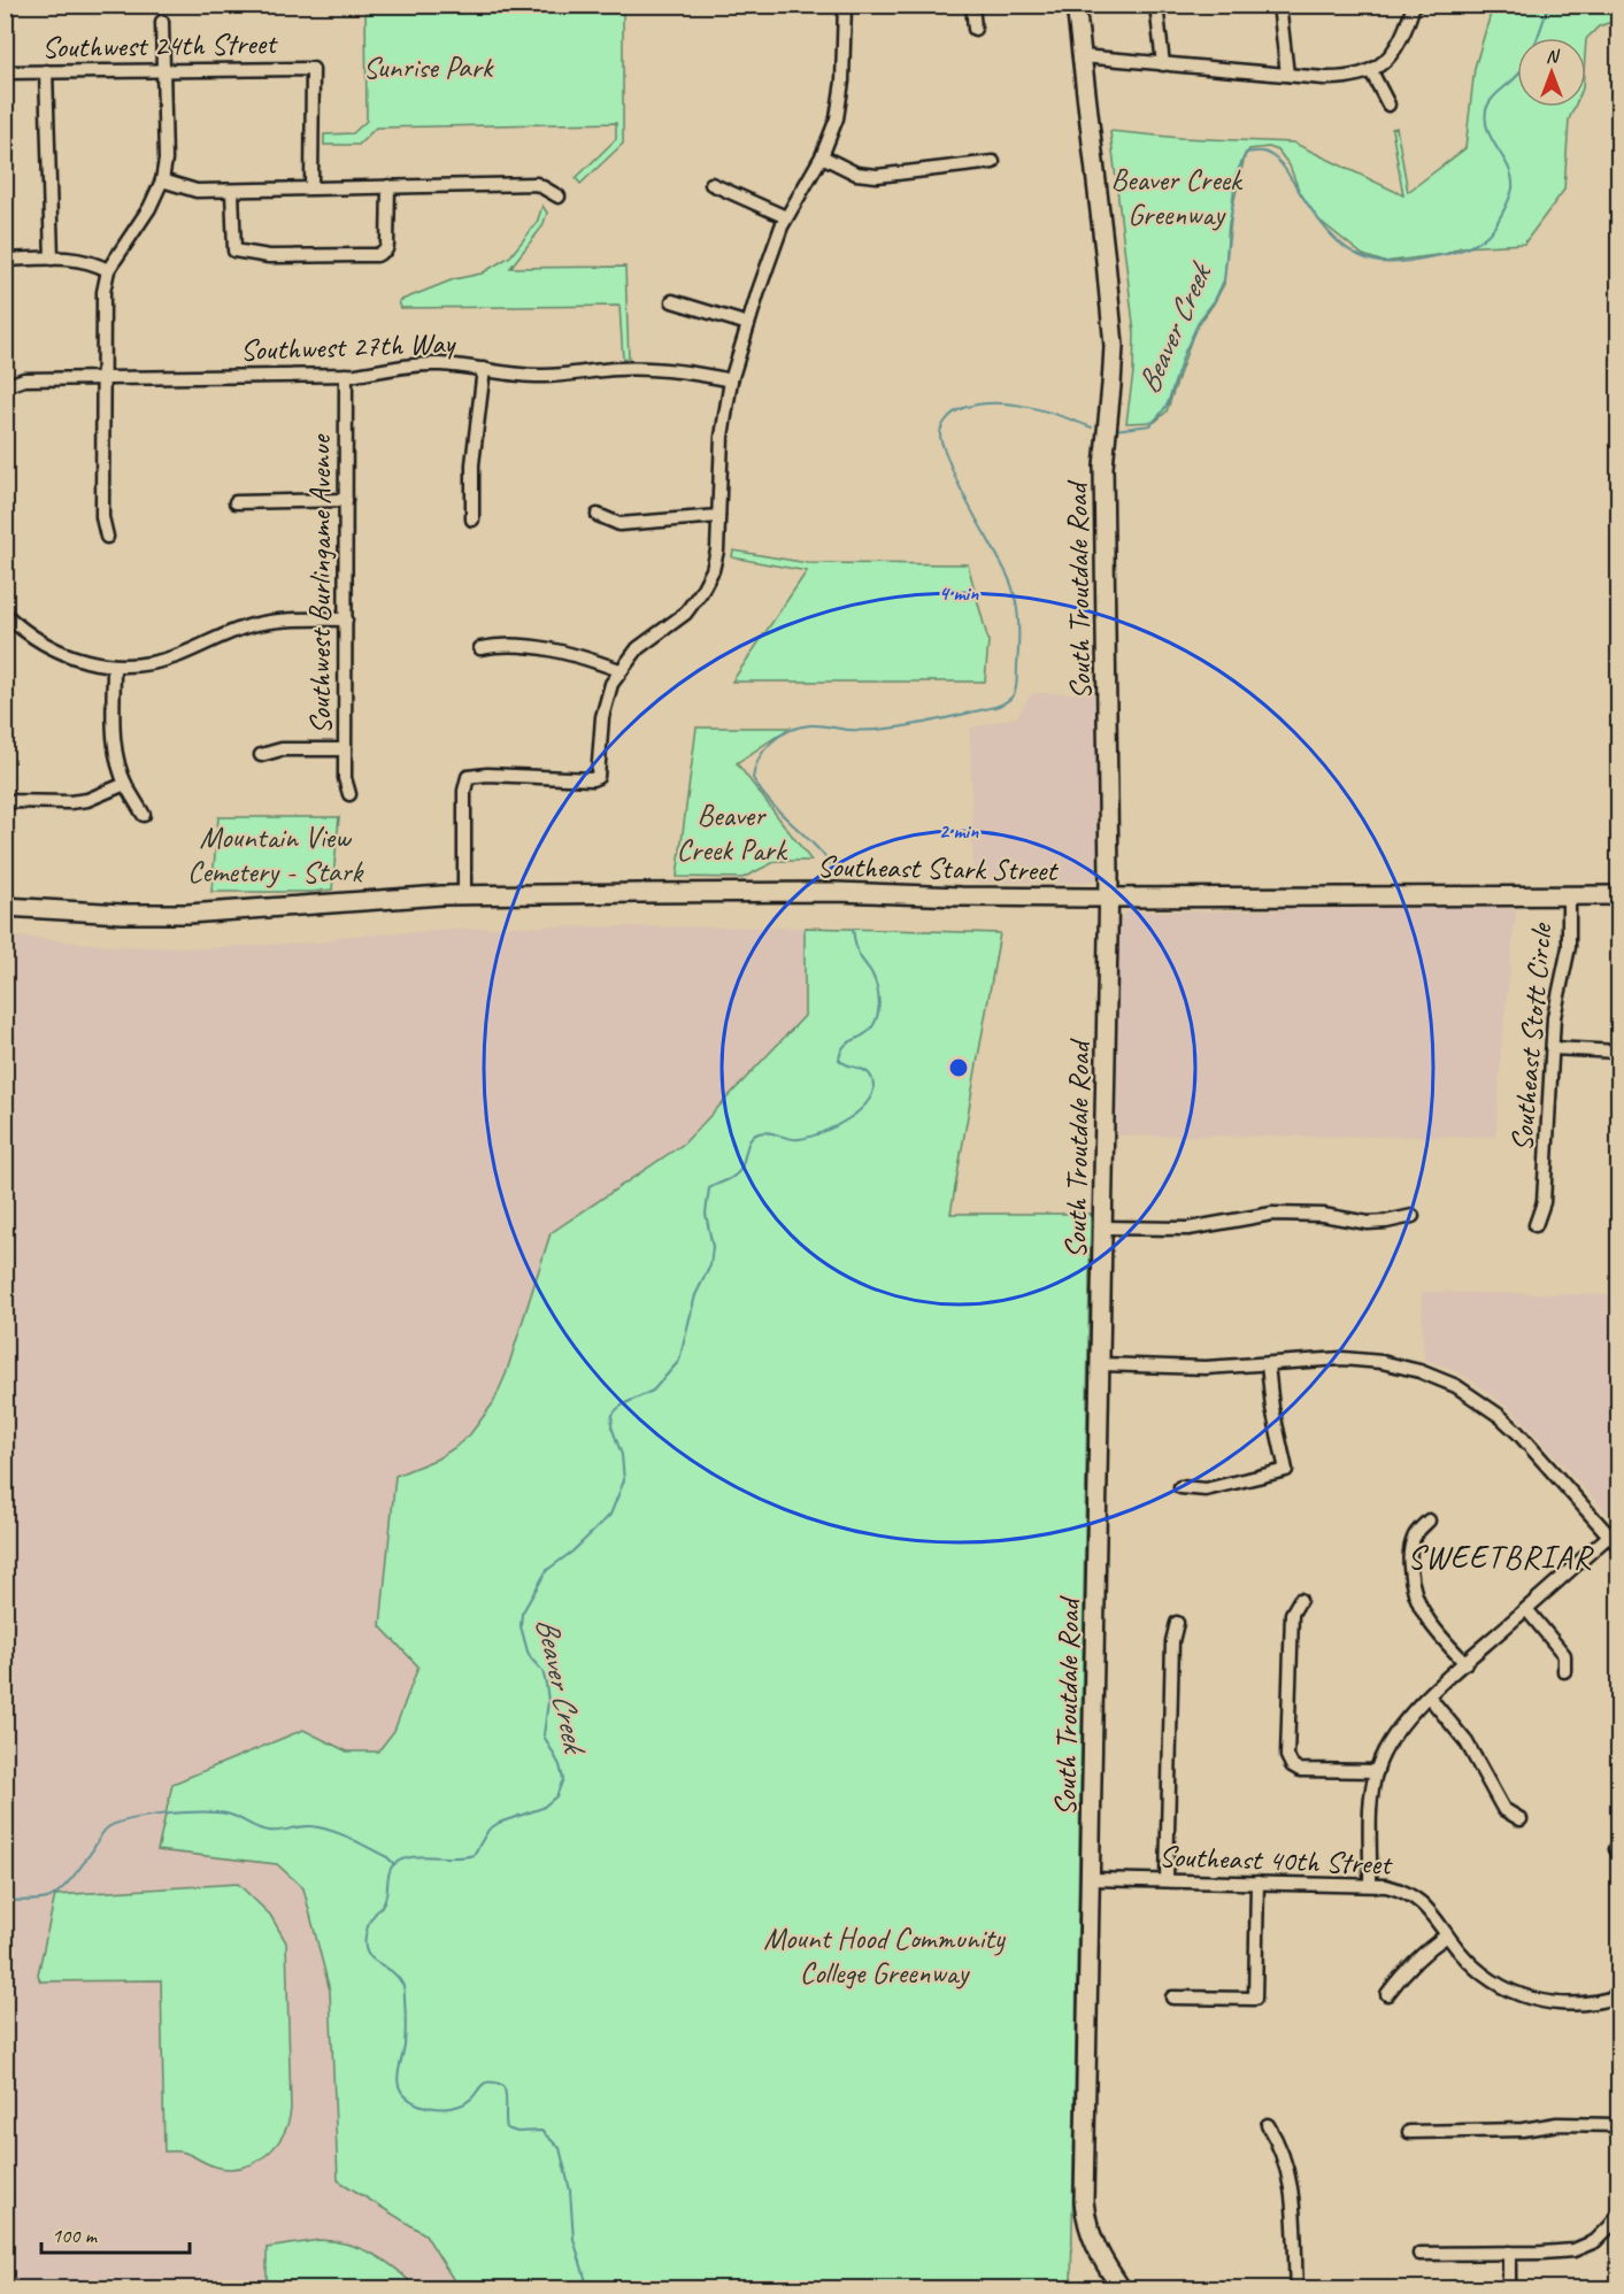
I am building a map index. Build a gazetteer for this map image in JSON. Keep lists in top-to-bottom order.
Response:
{
  "streets": {
    "main road": ["South Troutdale Road", "Southeast Stark Street"],
    "street": [
      "Southwest 24th Street",
      "Southwest 27th Way",
      "Southwest Burlingame Avenue",
      "Southeast Stott Circle",
      "Southeast 40th Street"
    ]
  },
  "crossings": [
    ["Southwest 27th Way", "Southwest Burlingame Avenue"],
    ["South Troutdale Road", "Southeast Stark Street"],
    ["South Troutdale Road", "Southeast 40th Street"],
    ["Southeast Stark Street", "Southeast Stott Circle"]
  ],
  "districts": ["SWEETBRIAR"],
  "water": ["Beaver Creek"],
  "parks": [
    "Sunrise Park",
    "Beaver Creek Greenway",
    "Beaver Creek Park",
    "Mountain View Cemetery - Stark",
    "Mount Hood Community College Greenway"
  ],
  "scale_bar": "100 m",
  "north": "top",
  "rings": ["4 min", "2 min"]
}
